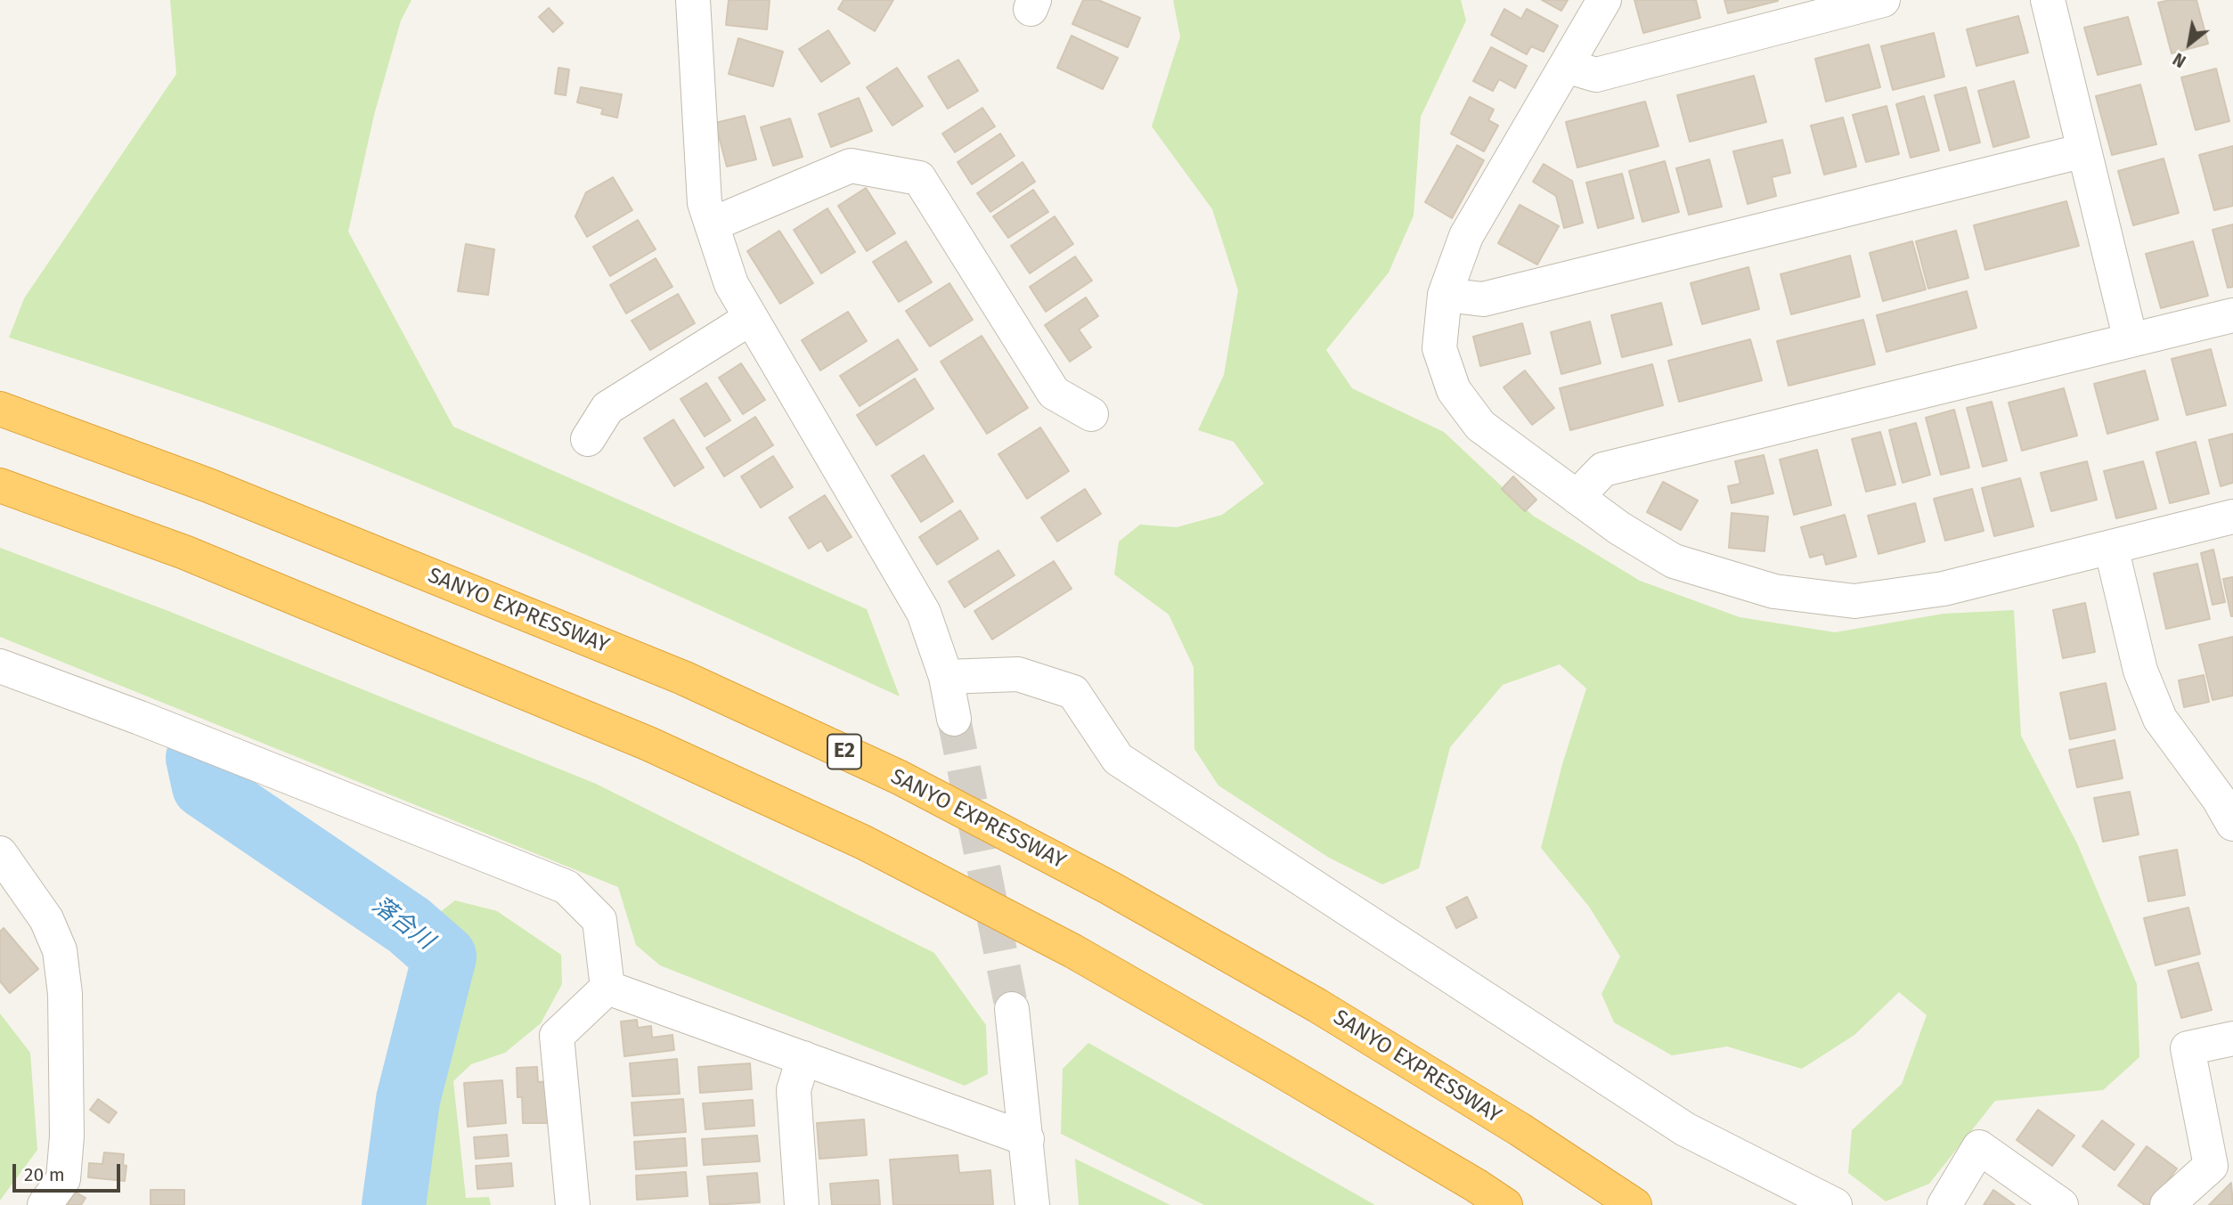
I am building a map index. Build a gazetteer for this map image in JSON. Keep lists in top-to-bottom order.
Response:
{
  "streets": {
    "highway": ["SANYO EXPRESSWAY", "E2"]
  },
  "water": ["落合川"],
  "scale_bar": "20 m",
  "north": "bottom left"
}
